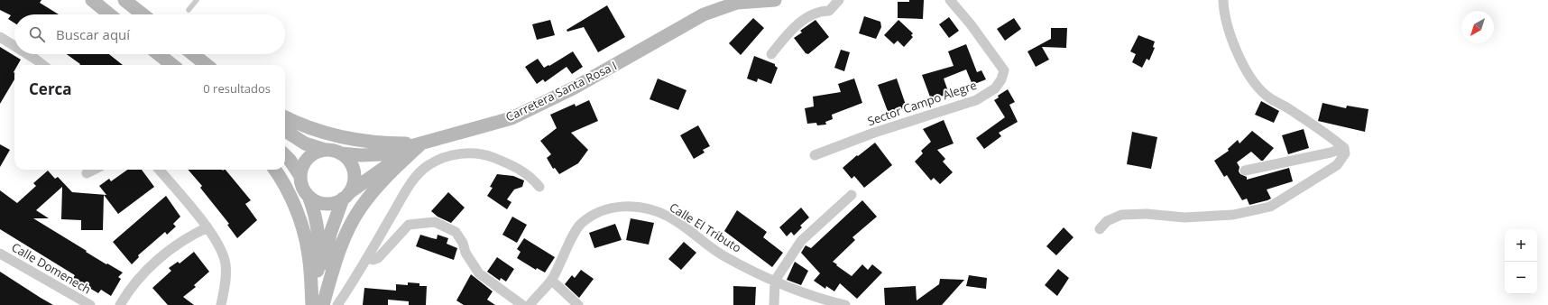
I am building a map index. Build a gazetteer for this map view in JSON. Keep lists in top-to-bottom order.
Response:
{
  "streets": {
    "street": [
      "Carretera Santa Rosa I",
      "Sector Campo Alegre",
      "Calle El Tributo",
      "Calle Domenech"
    ]
  },
  "north": "bottom left",
  "page": {
    "search": "Buscar aquí",
    "heading": ["Cerca", "0 resultados"],
    "map_buttons": ["+", "−"]
  }
}
